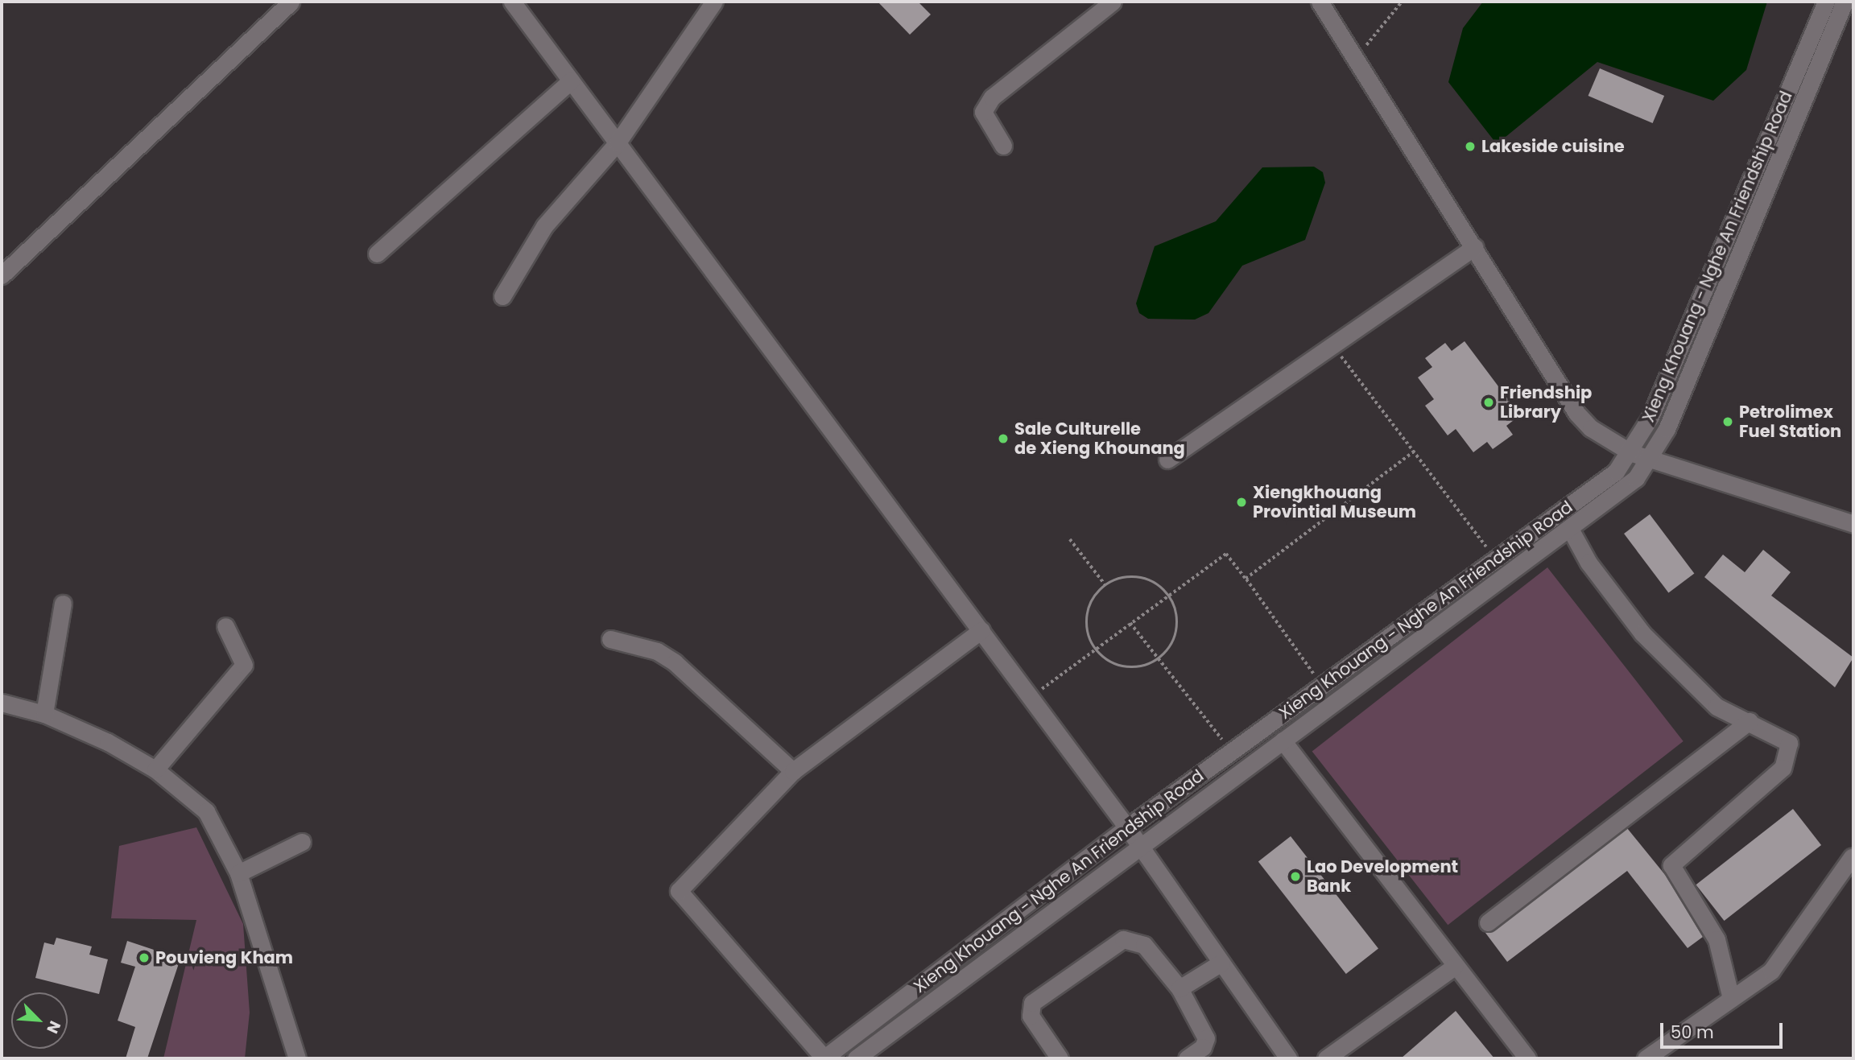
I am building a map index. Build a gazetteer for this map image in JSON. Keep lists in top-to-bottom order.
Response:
{
  "streets": {
    "street": ["Xieng Khouang - Nghe An Friendship Road"]
  },
  "places": [
    "Lakeside cuisine",
    "Friendship Library",
    "Petrolimex Fuel Station",
    "Sale Culturelle de Xieng Khounang",
    "Xiengkhouang Provintial Museum",
    "Lao Development Bank",
    "Pouvieng Kham"
  ],
  "scale_bar": "50 m",
  "north": "bottom right"
}
